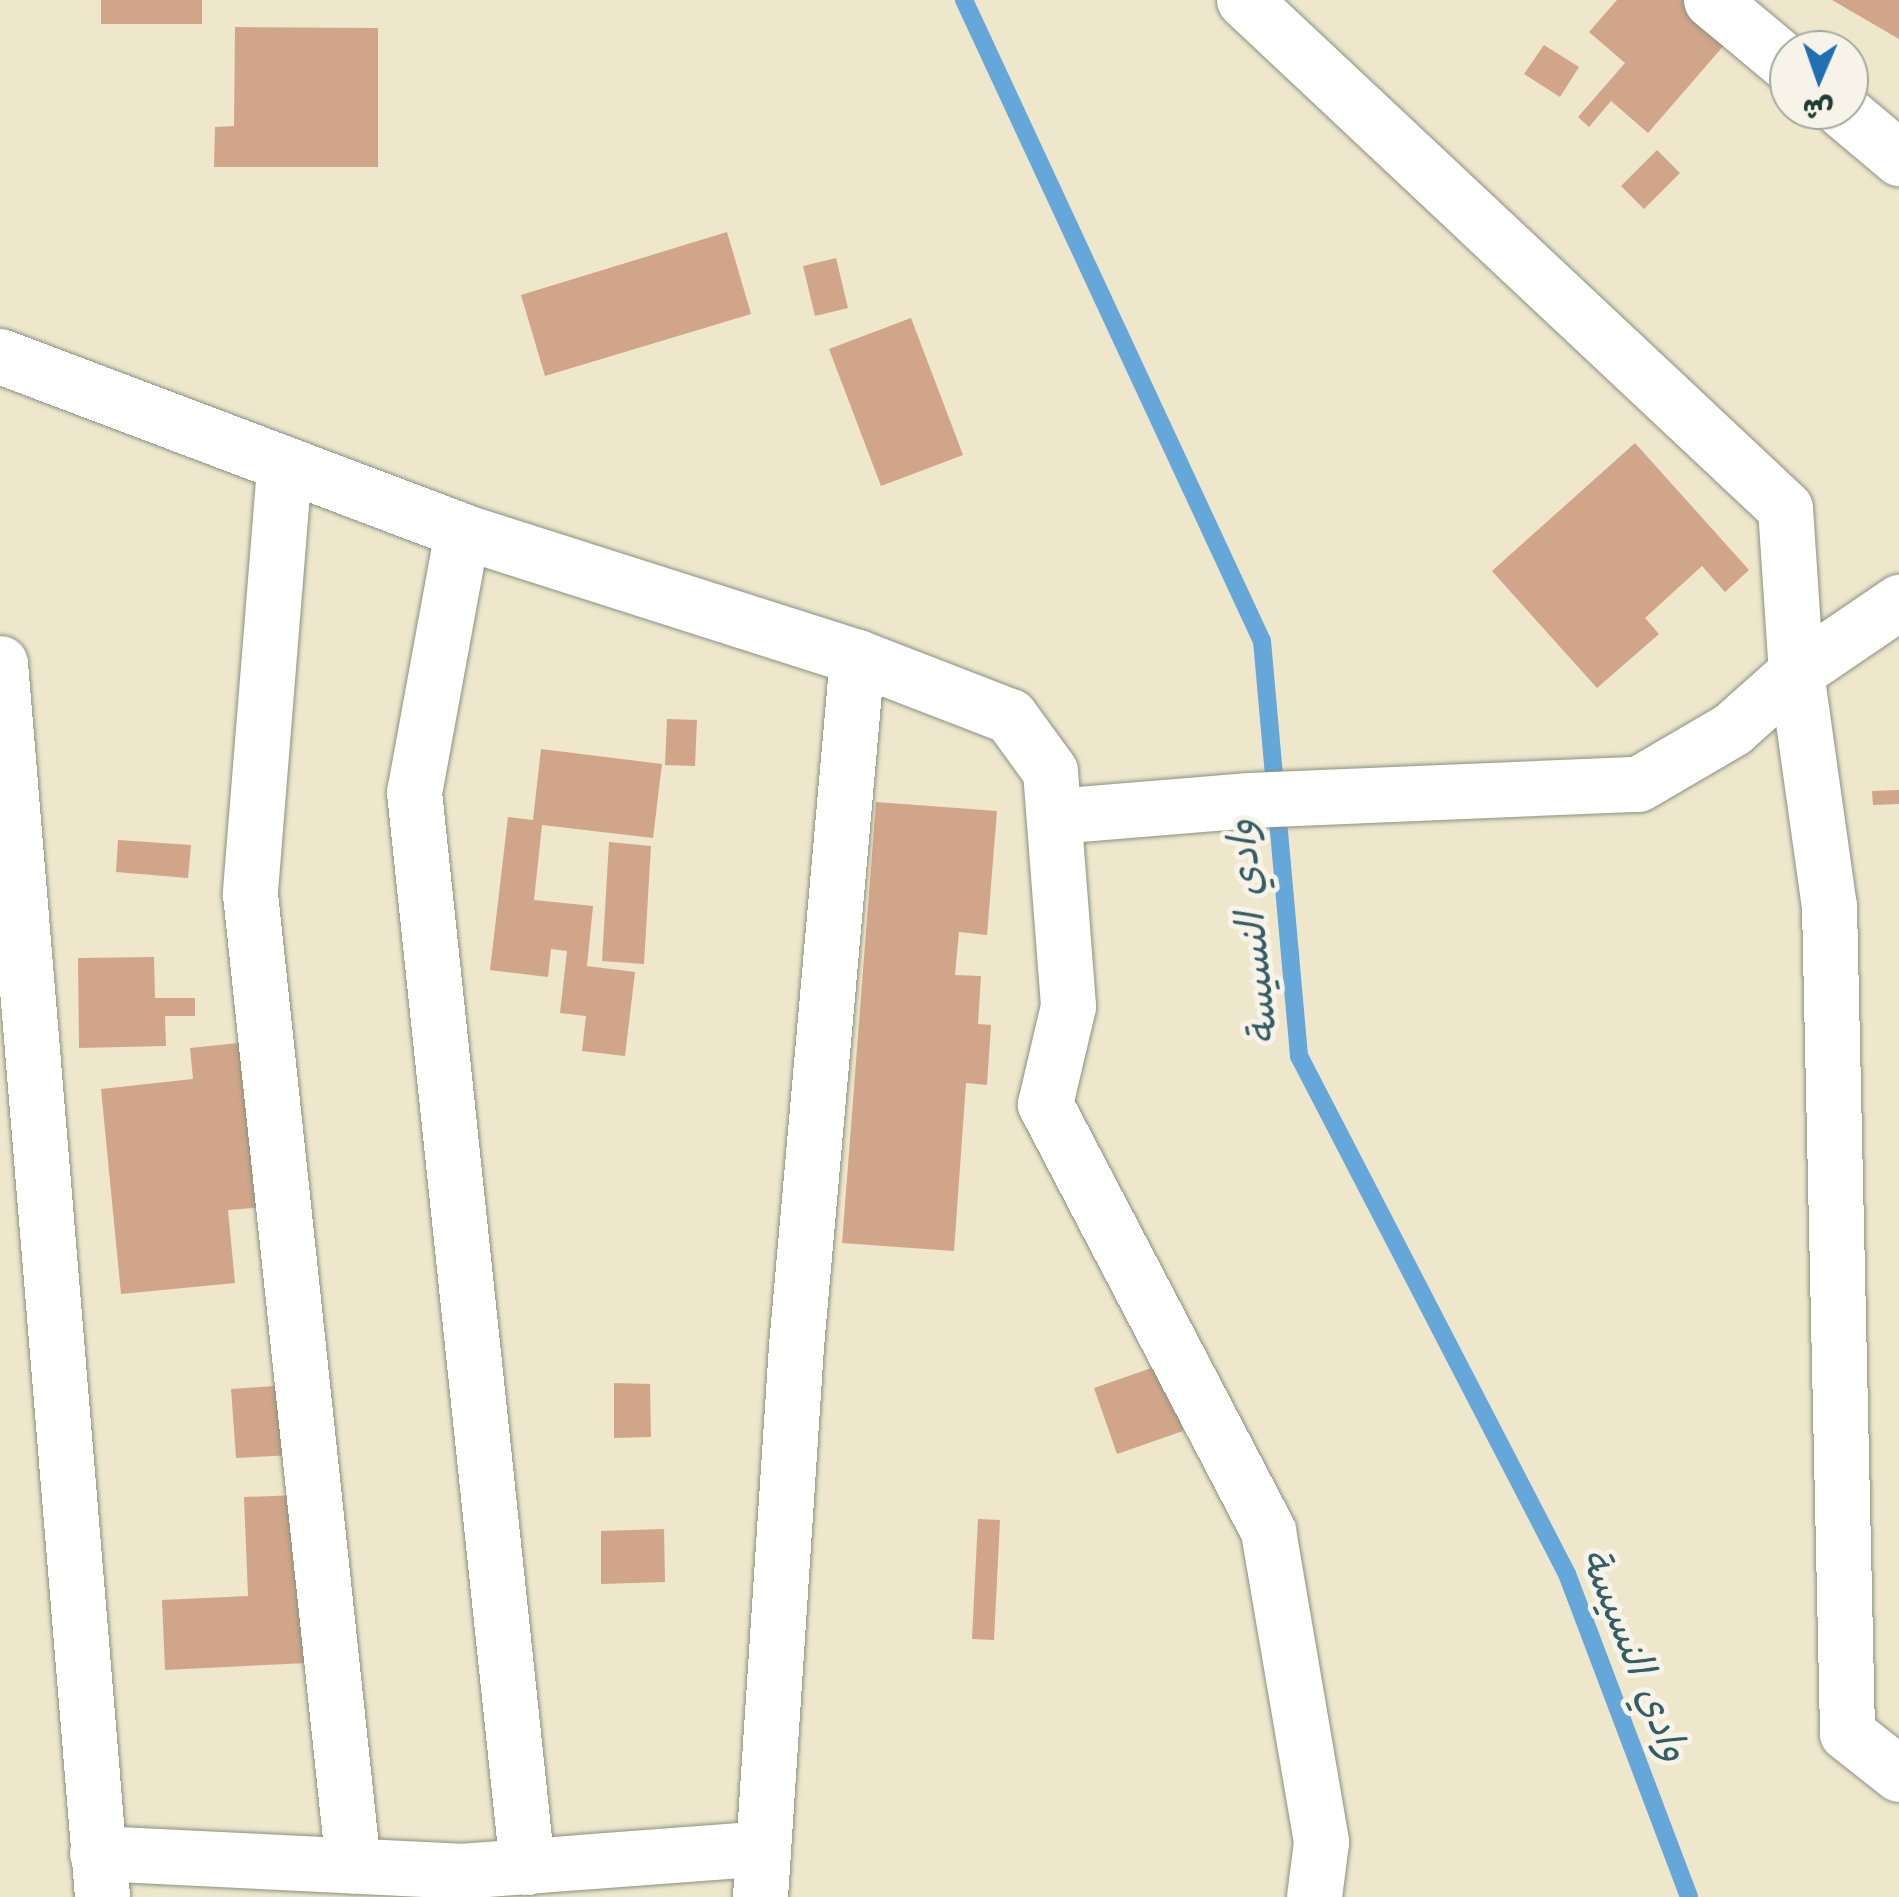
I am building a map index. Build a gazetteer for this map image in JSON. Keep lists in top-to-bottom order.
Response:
{
  "water": ["وادي النسيسة"],
  "north": "bottom"
}
